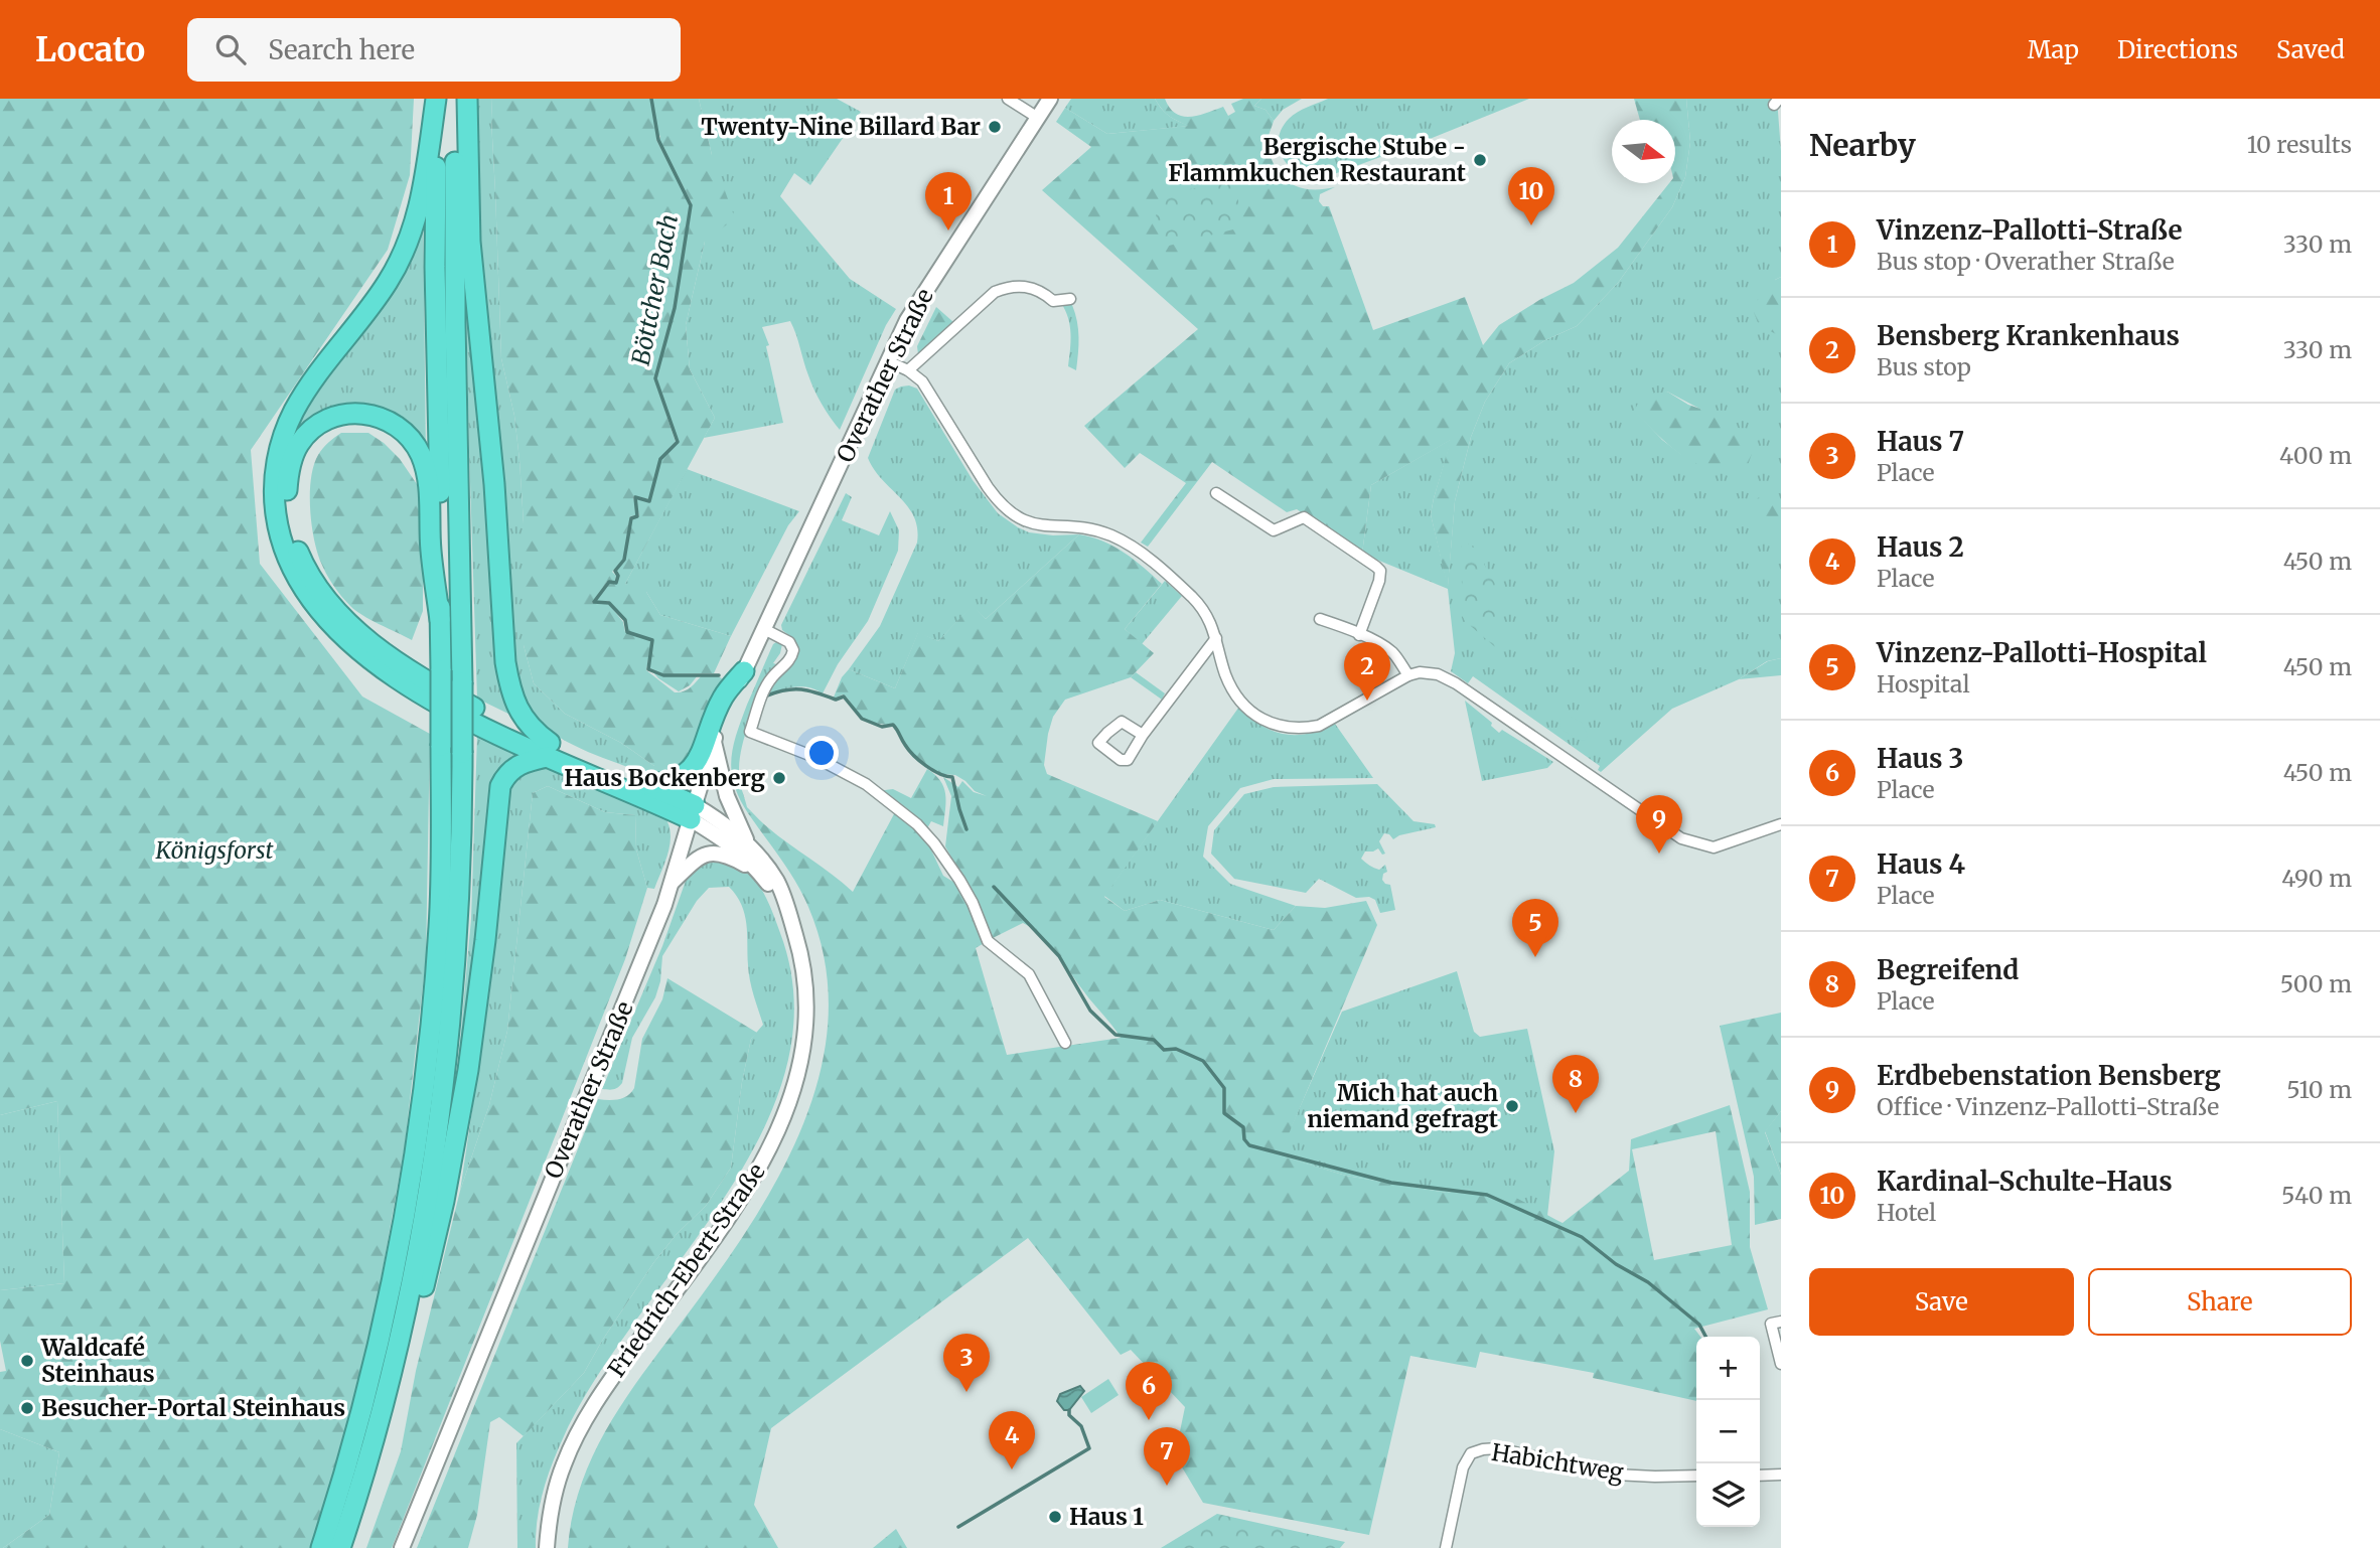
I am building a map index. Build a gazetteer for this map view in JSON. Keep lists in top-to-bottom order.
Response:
{
  "streets": {
    "main road": ["Overather Straße", "Friedrich-Ebert-Straße"],
    "street": ["Habichtweg"]
  },
  "water": ["Böttcher Bach"],
  "parks": ["Königsforst"],
  "places": [
    "Twenty-Nine Billard Bar",
    "Bergische Stube - Flammkuchen Restaurant",
    "Haus Bockenberg",
    "Mich hat auch niemand gefragt",
    "Waldcafé Steinhaus",
    "Besucher-Portal Steinhaus",
    "Haus 1"
  ],
  "north": "right",
  "page": {
    "header": "Locato",
    "search": "Search here",
    "nav": ["Map", "Directions", "Saved"],
    "heading": ["Nearby", "10 results"],
    "pins": [
      "10",
      "1",
      "2",
      "9",
      "5",
      "8",
      "3",
      "6",
      "4",
      "7"
    ],
    "list": [
      {
        "mark": "1",
        "name": "Vinzenz-Pallotti-Straße",
        "note": "Bus stop · Overather Straße",
        "value": "330 m"
      },
      {
        "mark": "2",
        "name": "Bensberg Krankenhaus",
        "note": "Bus stop",
        "value": "330 m"
      },
      {
        "mark": "3",
        "name": "Haus 7",
        "note": "Place",
        "value": "400 m"
      },
      {
        "mark": "4",
        "name": "Haus 2",
        "note": "Place",
        "value": "450 m"
      },
      {
        "mark": "5",
        "name": "Vinzenz-Pallotti-Hospital",
        "note": "Hospital",
        "value": "450 m"
      },
      {
        "mark": "6",
        "name": "Haus 3",
        "note": "Place",
        "value": "450 m"
      },
      {
        "mark": "7",
        "name": "Haus 4",
        "note": "Place",
        "value": "490 m"
      },
      {
        "mark": "8",
        "name": "Begreifend",
        "note": "Place",
        "value": "500 m"
      },
      {
        "mark": "9",
        "name": "Erdbebenstation Bensberg",
        "note": "Office · Vinzenz-Pallotti-Straße",
        "value": "510 m"
      },
      {
        "mark": "10",
        "name": "Kardinal-Schulte-Haus",
        "note": "Hotel",
        "value": "540 m"
      }
    ],
    "buttons": ["Save", "Share"],
    "map_buttons": ["+", "−"]
  }
}
